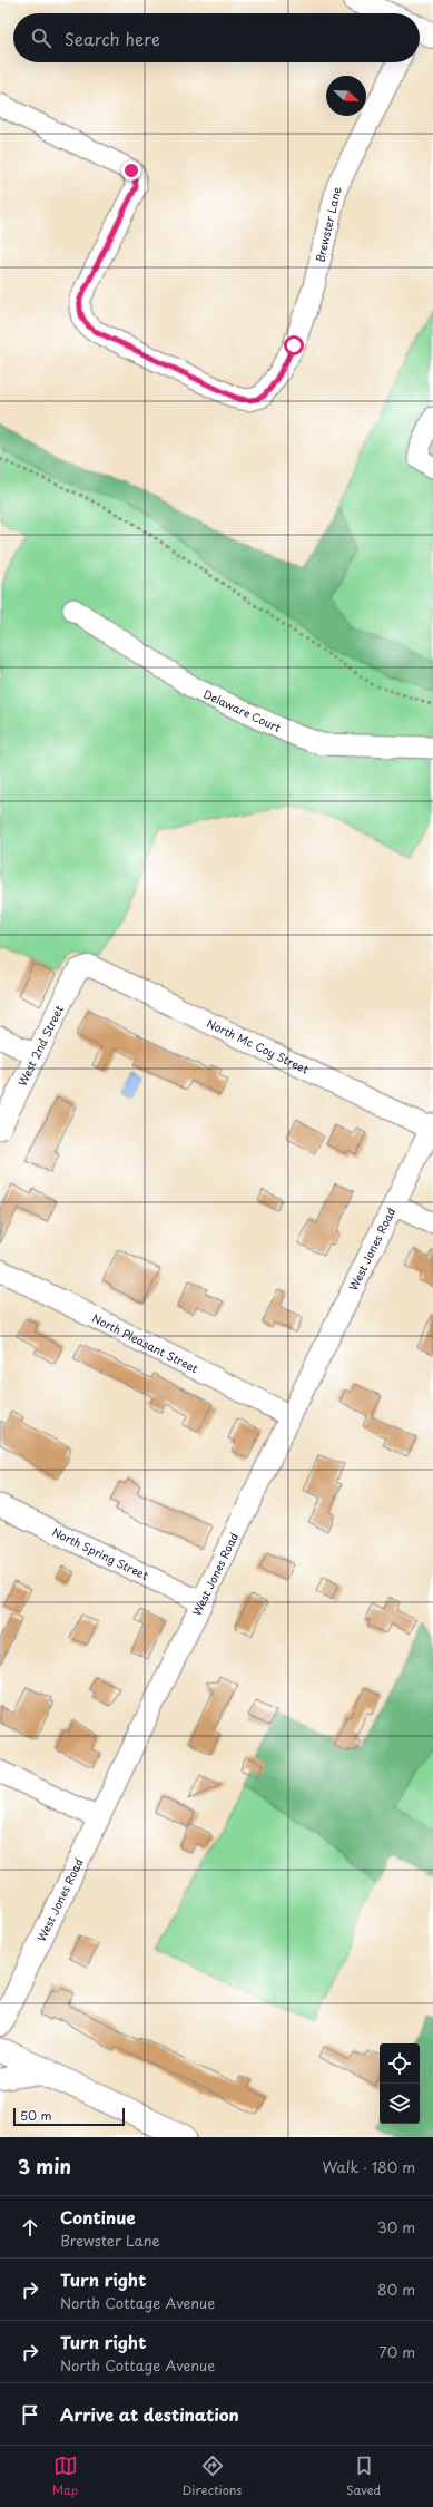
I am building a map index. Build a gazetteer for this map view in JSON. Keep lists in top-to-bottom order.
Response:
{
  "streets": {
    "street": [
      "Brewster Lane",
      "Delaware Court",
      "West 2nd Street",
      "North Mc Coy Street",
      "West Jones Road",
      "North Pleasant Street",
      "North Spring Street"
    ]
  },
  "crossings": [
    ["West 2nd Street", "North Mc Coy Street"],
    ["North Mc Coy Street", "West Jones Road"],
    ["West Jones Road", "North Pleasant Street"],
    ["West Jones Road", "North Spring Street"]
  ],
  "scale_bar": "50 m",
  "north": "bottom right",
  "page": {
    "search": "Search here",
    "scale": "50 m",
    "heading": ["3 min", "Walk · 180 m"],
    "list": [
      ["Continue", "Brewster Lane", "30 m"],
      ["Turn right", "North Cottage Avenue", "80 m"],
      ["Turn right", "North Cottage Avenue", "70 m"],
      "Arrive at destination"
    ],
    "nav": ["Map", "Directions", "Saved"]
  }
}
